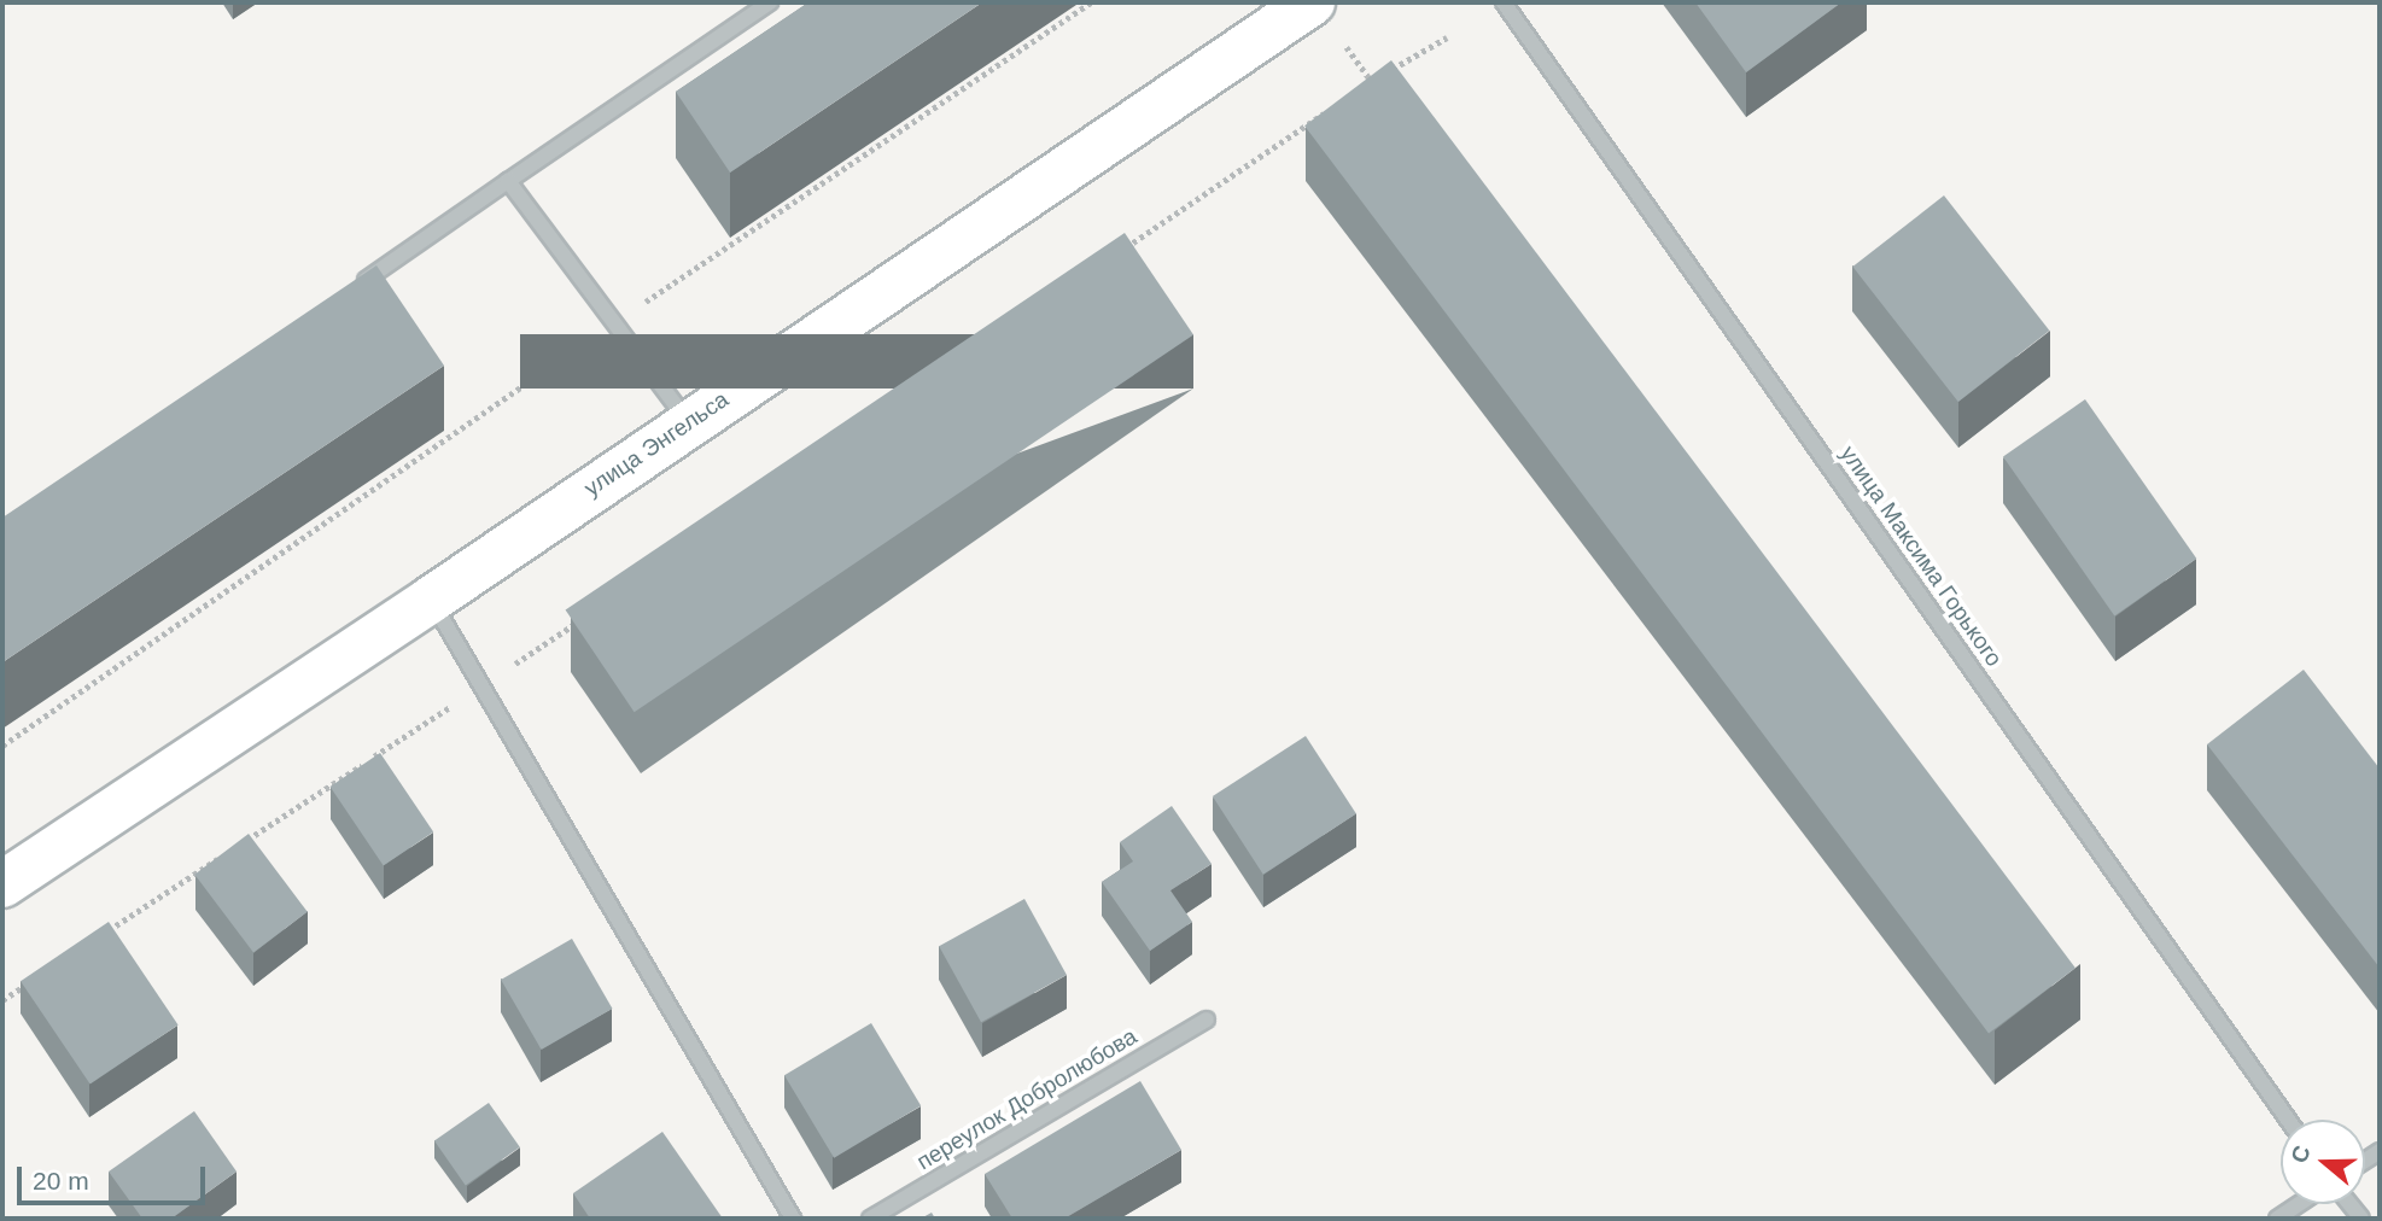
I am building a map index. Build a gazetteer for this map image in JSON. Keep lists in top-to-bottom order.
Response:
{
  "streets": {
    "main road": ["улица Энгельса"],
    "street": ["улица Максима Горького", "переулок Добролюбова"]
  },
  "scale_bar": "20 m",
  "north": "left"
}
